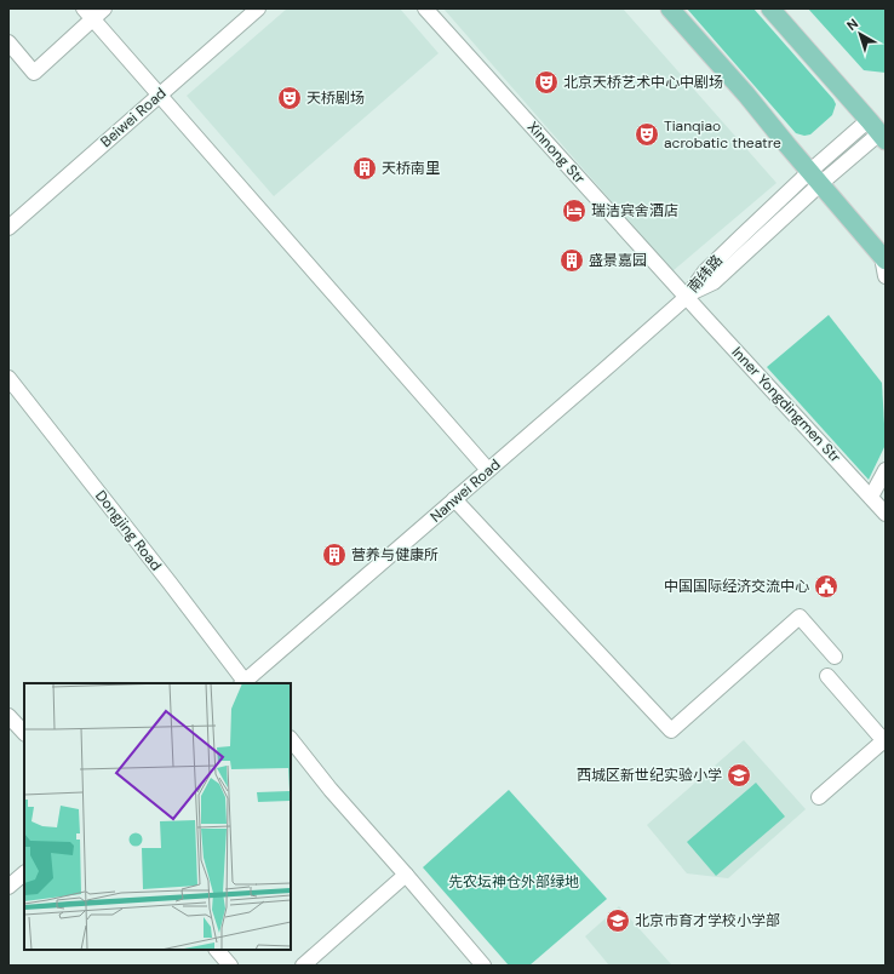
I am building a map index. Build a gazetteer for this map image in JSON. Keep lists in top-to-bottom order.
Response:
{
  "streets": {
    "street": [
      "Beiwei Road",
      "Xinnong Str",
      "南纬路",
      "Inner Yongdingmen Str",
      "Nanwei Road",
      "Dongjing Road"
    ]
  },
  "crossings": [
    ["Xinnong Str", "南纬路"],
    ["Xinnong Str", "Inner Yongdingmen Str"],
    ["Xinnong Str", "Nanwei Road"],
    ["南纬路", "Inner Yongdingmen Str"],
    ["南纬路", "Nanwei Road"],
    ["Inner Yongdingmen Str", "Nanwei Road"],
    ["Nanwei Road", "Dongjing Road"]
  ],
  "parks": ["先农坛神仓外部绿地"],
  "places": {
    "theatre": ["北京天桥艺术中心中剧场", "天桥剧场", "Tianqiao acrobatic theatre"],
    "building": ["天桥南里", "盛景嘉园", "营养与健康所"],
    "hotel": ["瑞洁宾舍酒店"],
    "public building": ["中国国际经济交流中心"],
    "school or university": ["西城区新世纪实验小学", "北京市育才学校小学部"]
  },
  "north": "top left"
}
